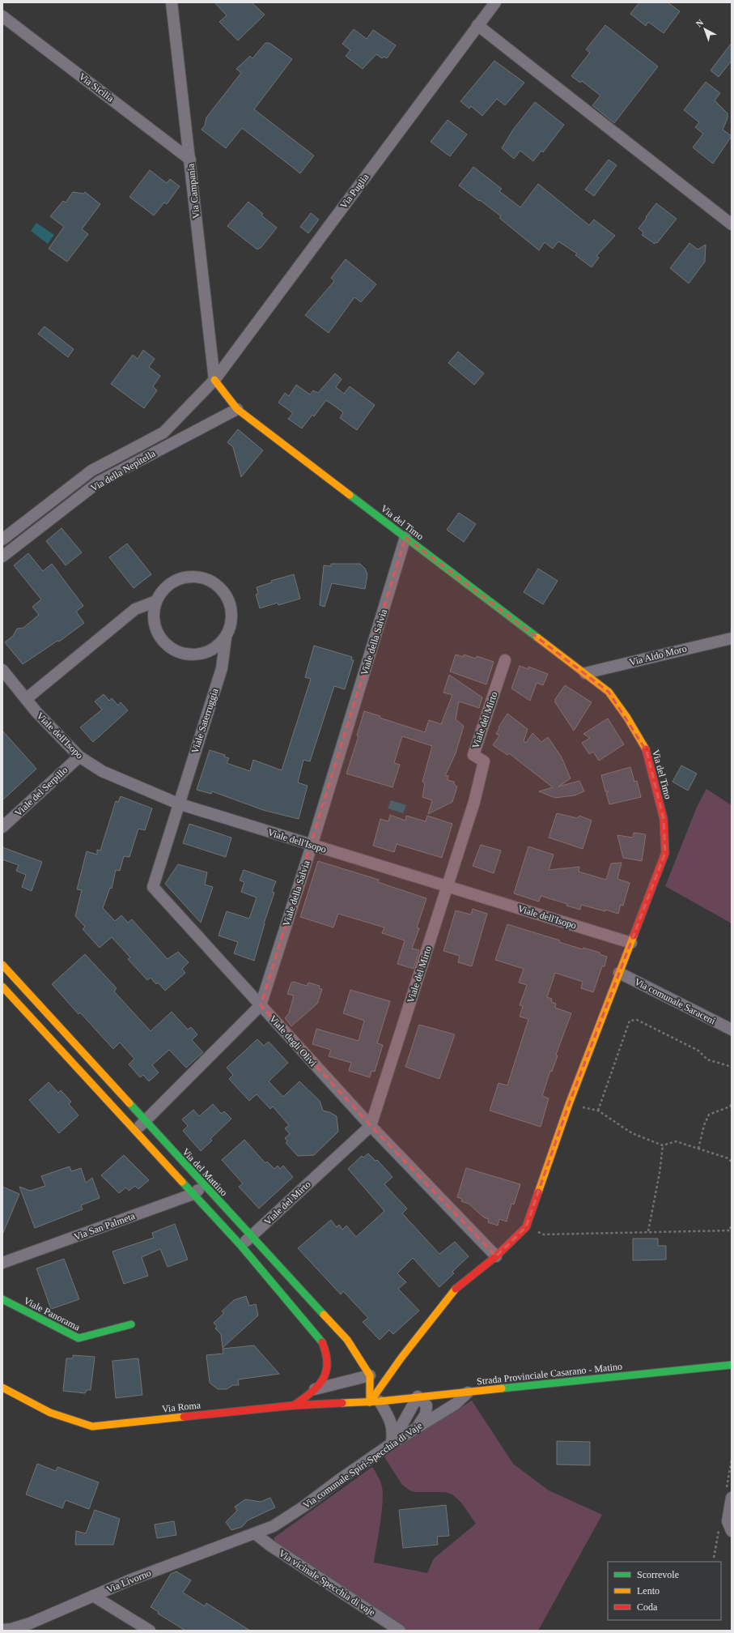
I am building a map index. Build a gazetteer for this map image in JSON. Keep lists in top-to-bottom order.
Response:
{
  "streets": {
    "main road": [
      "Via del Timo",
      "Via del Mattino",
      "Viale Panorama",
      "Strada Provinciale Casarano - Matino",
      "Via Roma"
    ],
    "street": [
      "Via Sicilia",
      "Via Campania",
      "Via Puglia",
      "Via della Nepitella",
      "Viale della Salvia",
      "Via Aldo Moro",
      "Viale del Mirto",
      "Viale Saterruggia",
      "Viale dell'Isopo",
      "Viale del Serpillo",
      "Via comunale Saraceni",
      "Viale degli Olivi",
      "Via San Palmeta",
      "Via comunale Spiri-Specchia di Vaje",
      "Via Livorno",
      "Via vicinale Specchia di vaje"
    ]
  },
  "crossings": [
    ["Via Sicilia", "Via Campania"],
    ["Via Campania", "Via Puglia"],
    ["Via Campania", "Via della Nepitella"],
    ["Via Campania", "Via del Timo"],
    ["Via Puglia", "Via della Nepitella"],
    ["Via Puglia", "Via del Timo"],
    ["Via della Nepitella", "Via del Timo"],
    ["Via del Timo", "Viale della Salvia"],
    ["Via del Timo", "Via Aldo Moro"],
    ["Via del Timo", "Viale dell'Isopo"],
    ["Viale della Salvia", "Viale dell'Isopo"],
    ["Viale della Salvia", "Viale degli Olivi"],
    ["Viale della Salvia", "Via del Mattino"],
    ["Viale del Mirto", "Viale dell'Isopo"],
    ["Viale del Mirto", "Viale degli Olivi"],
    ["Viale del Mirto", "Via del Mattino"],
    ["Viale Saterruggia", "Viale dell'Isopo"],
    ["Viale Saterruggia", "Viale degli Olivi"],
    ["Viale dell'Isopo", "Viale del Serpillo"],
    ["Viale dell'Isopo", "Viale degli Olivi"],
    ["Via del Mattino", "Via San Palmeta"],
    ["Strada Provinciale Casarano - Matino", "Via Roma"],
    ["Strada Provinciale Casarano - Matino", "Via comunale Spiri-Specchia di Vaje"],
    ["Via comunale Spiri-Specchia di Vaje", "Via Livorno"],
    ["Via comunale Spiri-Specchia di Vaje", "Via vicinale Specchia di vaje"],
    ["Via Livorno", "Via vicinale Specchia di vaje"]
  ],
  "legend": ["Scorrevole", "Lento", "Coda"],
  "north": "top left"
}
